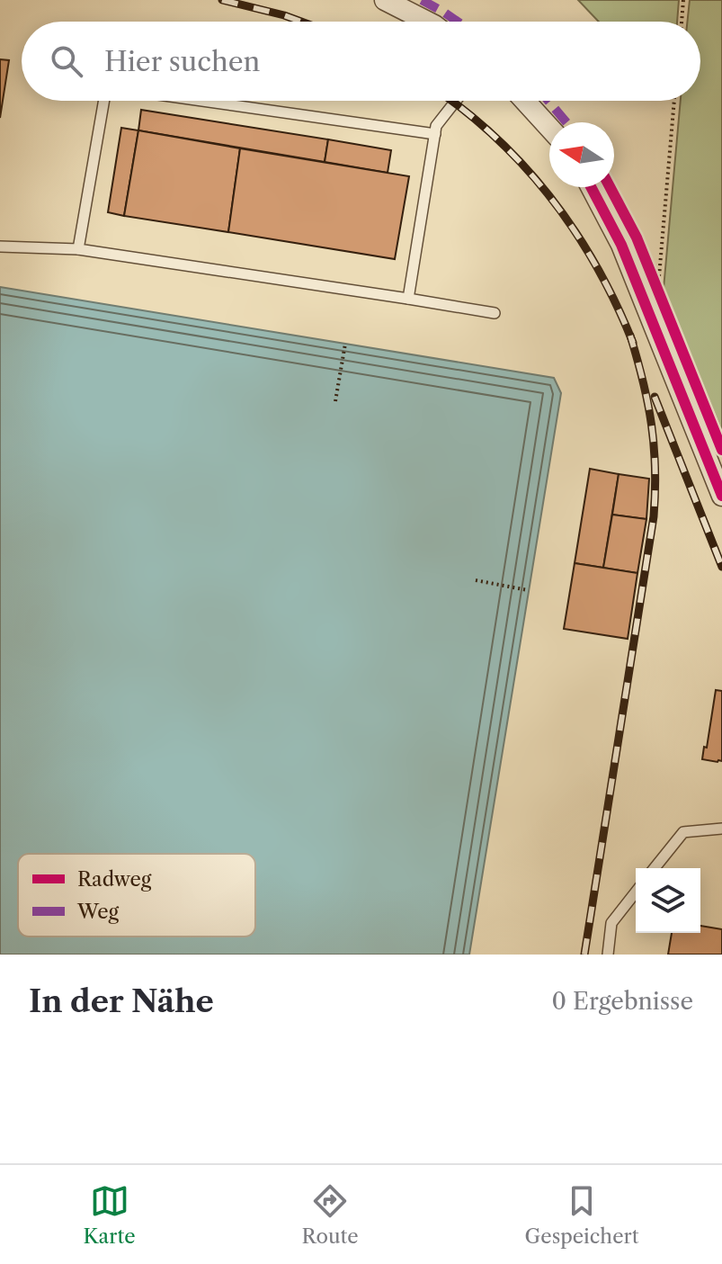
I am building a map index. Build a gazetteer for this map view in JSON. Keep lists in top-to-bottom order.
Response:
{
  "legend": ["Radweg", "Weg"],
  "north": "left",
  "page": {
    "search": "Hier suchen",
    "heading": ["In der Nähe", "0 Ergebnisse"],
    "nav": ["Karte", "Route", "Gespeichert"]
  }
}
